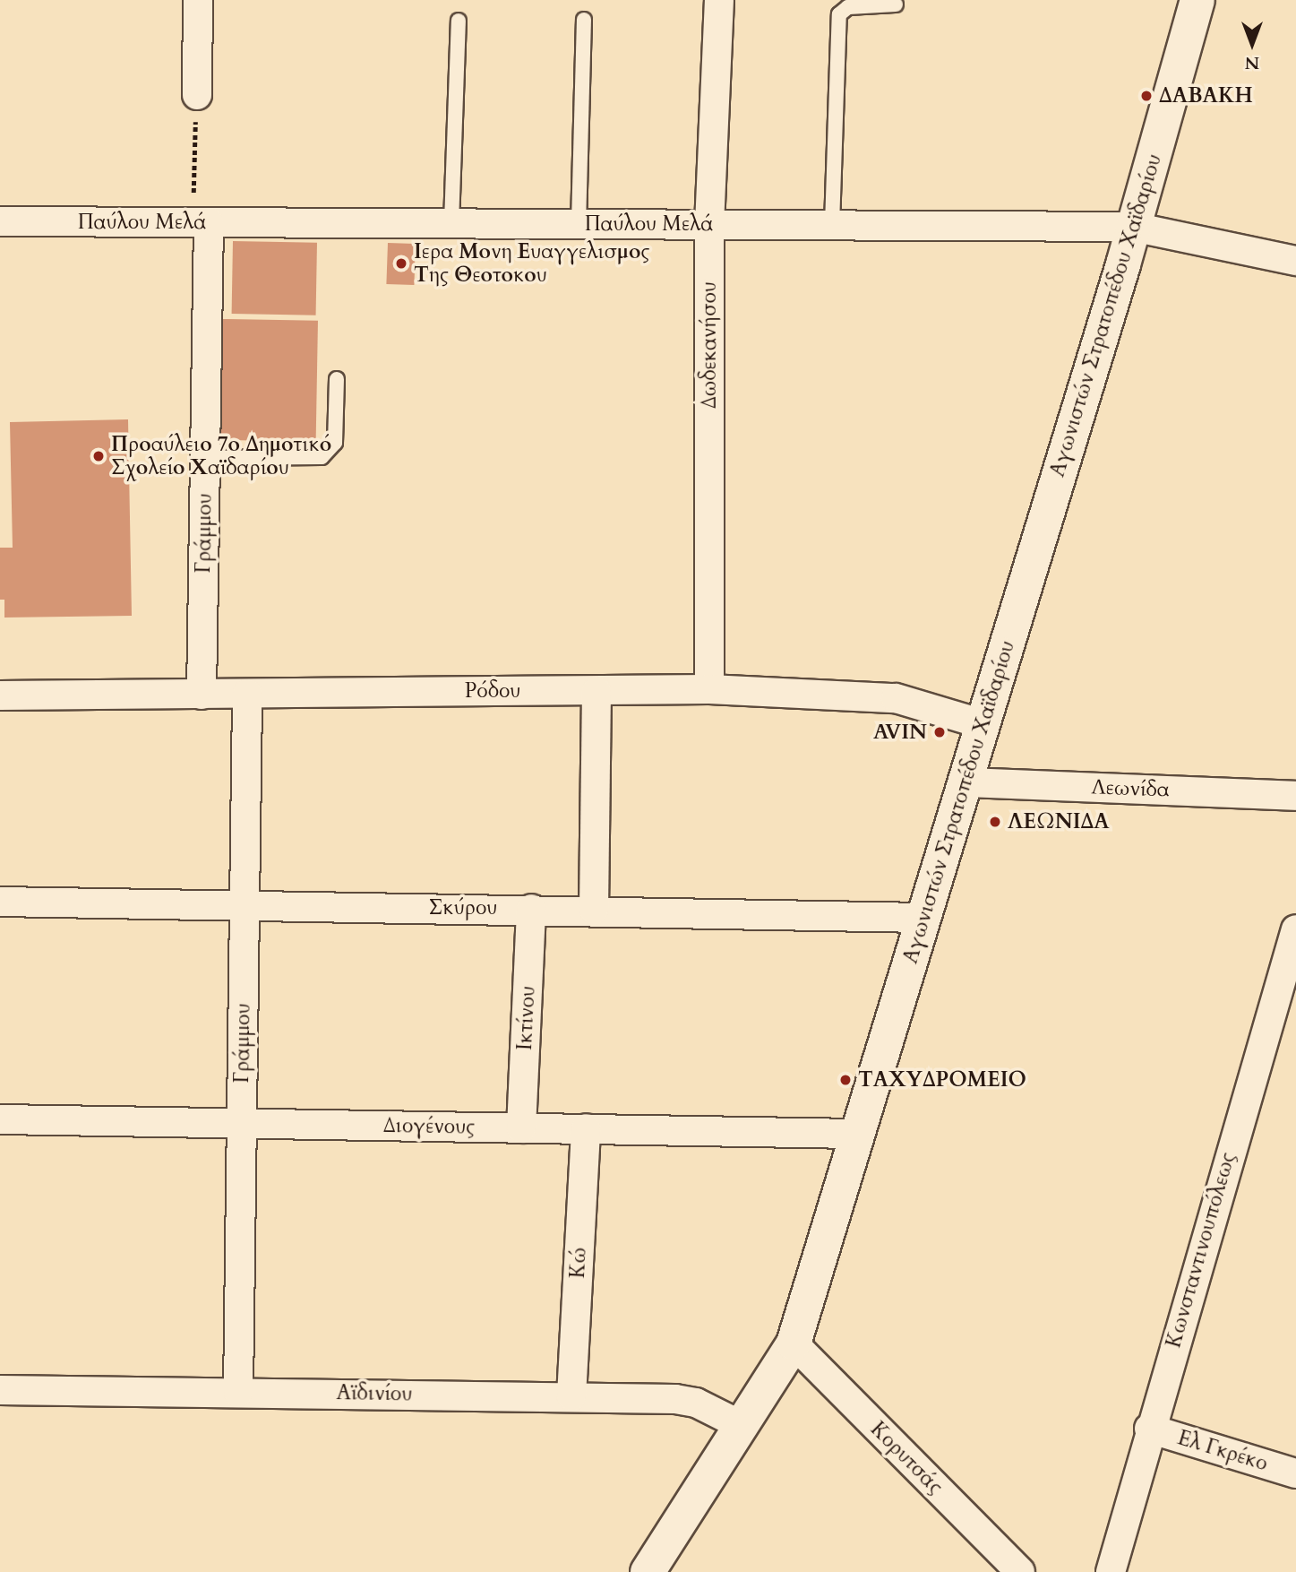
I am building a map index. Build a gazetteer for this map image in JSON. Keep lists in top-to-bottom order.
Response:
{
  "streets": {
    "street": [
      "Παύλου Μελά",
      "Αγωνιστών Στρατοπέδου Χαϊδαρίου",
      "Δωδεκανήσου",
      "Γράμμου",
      "Ρόδου",
      "Λεωνίδα",
      "Σκύρου",
      "Ικτίνου",
      "Διογένους",
      "Κωνσταντινουπόλεως",
      "Κώ",
      "Αϊδινίου",
      "Ελ Γκρέκο",
      "Κορυτσάς"
    ]
  },
  "crossings": [
    ["Παύλου Μελά", "Αγωνιστών Στρατοπέδου Χαϊδαρίου"],
    ["Παύλου Μελά", "Δωδεκανήσου"],
    ["Παύλου Μελά", "Γράμμου"],
    ["Αγωνιστών Στρατοπέδου Χαϊδαρίου", "Ρόδου"],
    ["Αγωνιστών Στρατοπέδου Χαϊδαρίου", "Λεωνίδα"],
    ["Αγωνιστών Στρατοπέδου Χαϊδαρίου", "Σκύρου"],
    ["Αγωνιστών Στρατοπέδου Χαϊδαρίου", "Διογένους"],
    ["Αγωνιστών Στρατοπέδου Χαϊδαρίου", "Αϊδινίου"],
    ["Αγωνιστών Στρατοπέδου Χαϊδαρίου", "Κορυτσάς"],
    ["Δωδεκανήσου", "Ρόδου"],
    ["Γράμμου", "Ρόδου"],
    ["Γράμμου", "Σκύρου"],
    ["Γράμμου", "Διογένους"],
    ["Γράμμου", "Αϊδινίου"],
    ["Σκύρου", "Ικτίνου"],
    ["Ικτίνου", "Διογένους"],
    ["Διογένους", "Κώ"],
    ["Κωνσταντινουπόλεως", "Ελ Γκρέκο"],
    ["Κώ", "Αϊδινίου"]
  ],
  "places": [
    "ΔΑΒΑΚΗ",
    "Ιερα Μονη Ευαγγελισμος Της Θεοτοκου",
    "Προαύλειο 7ο Δημοτικό Σχολείο Χαϊδαρίου",
    "AVIN",
    "ΛΕΩΝΙΔΑ",
    "ΤΑΧΥΔΡΟΜΕΙΟ"
  ],
  "north": "bottom"
}
